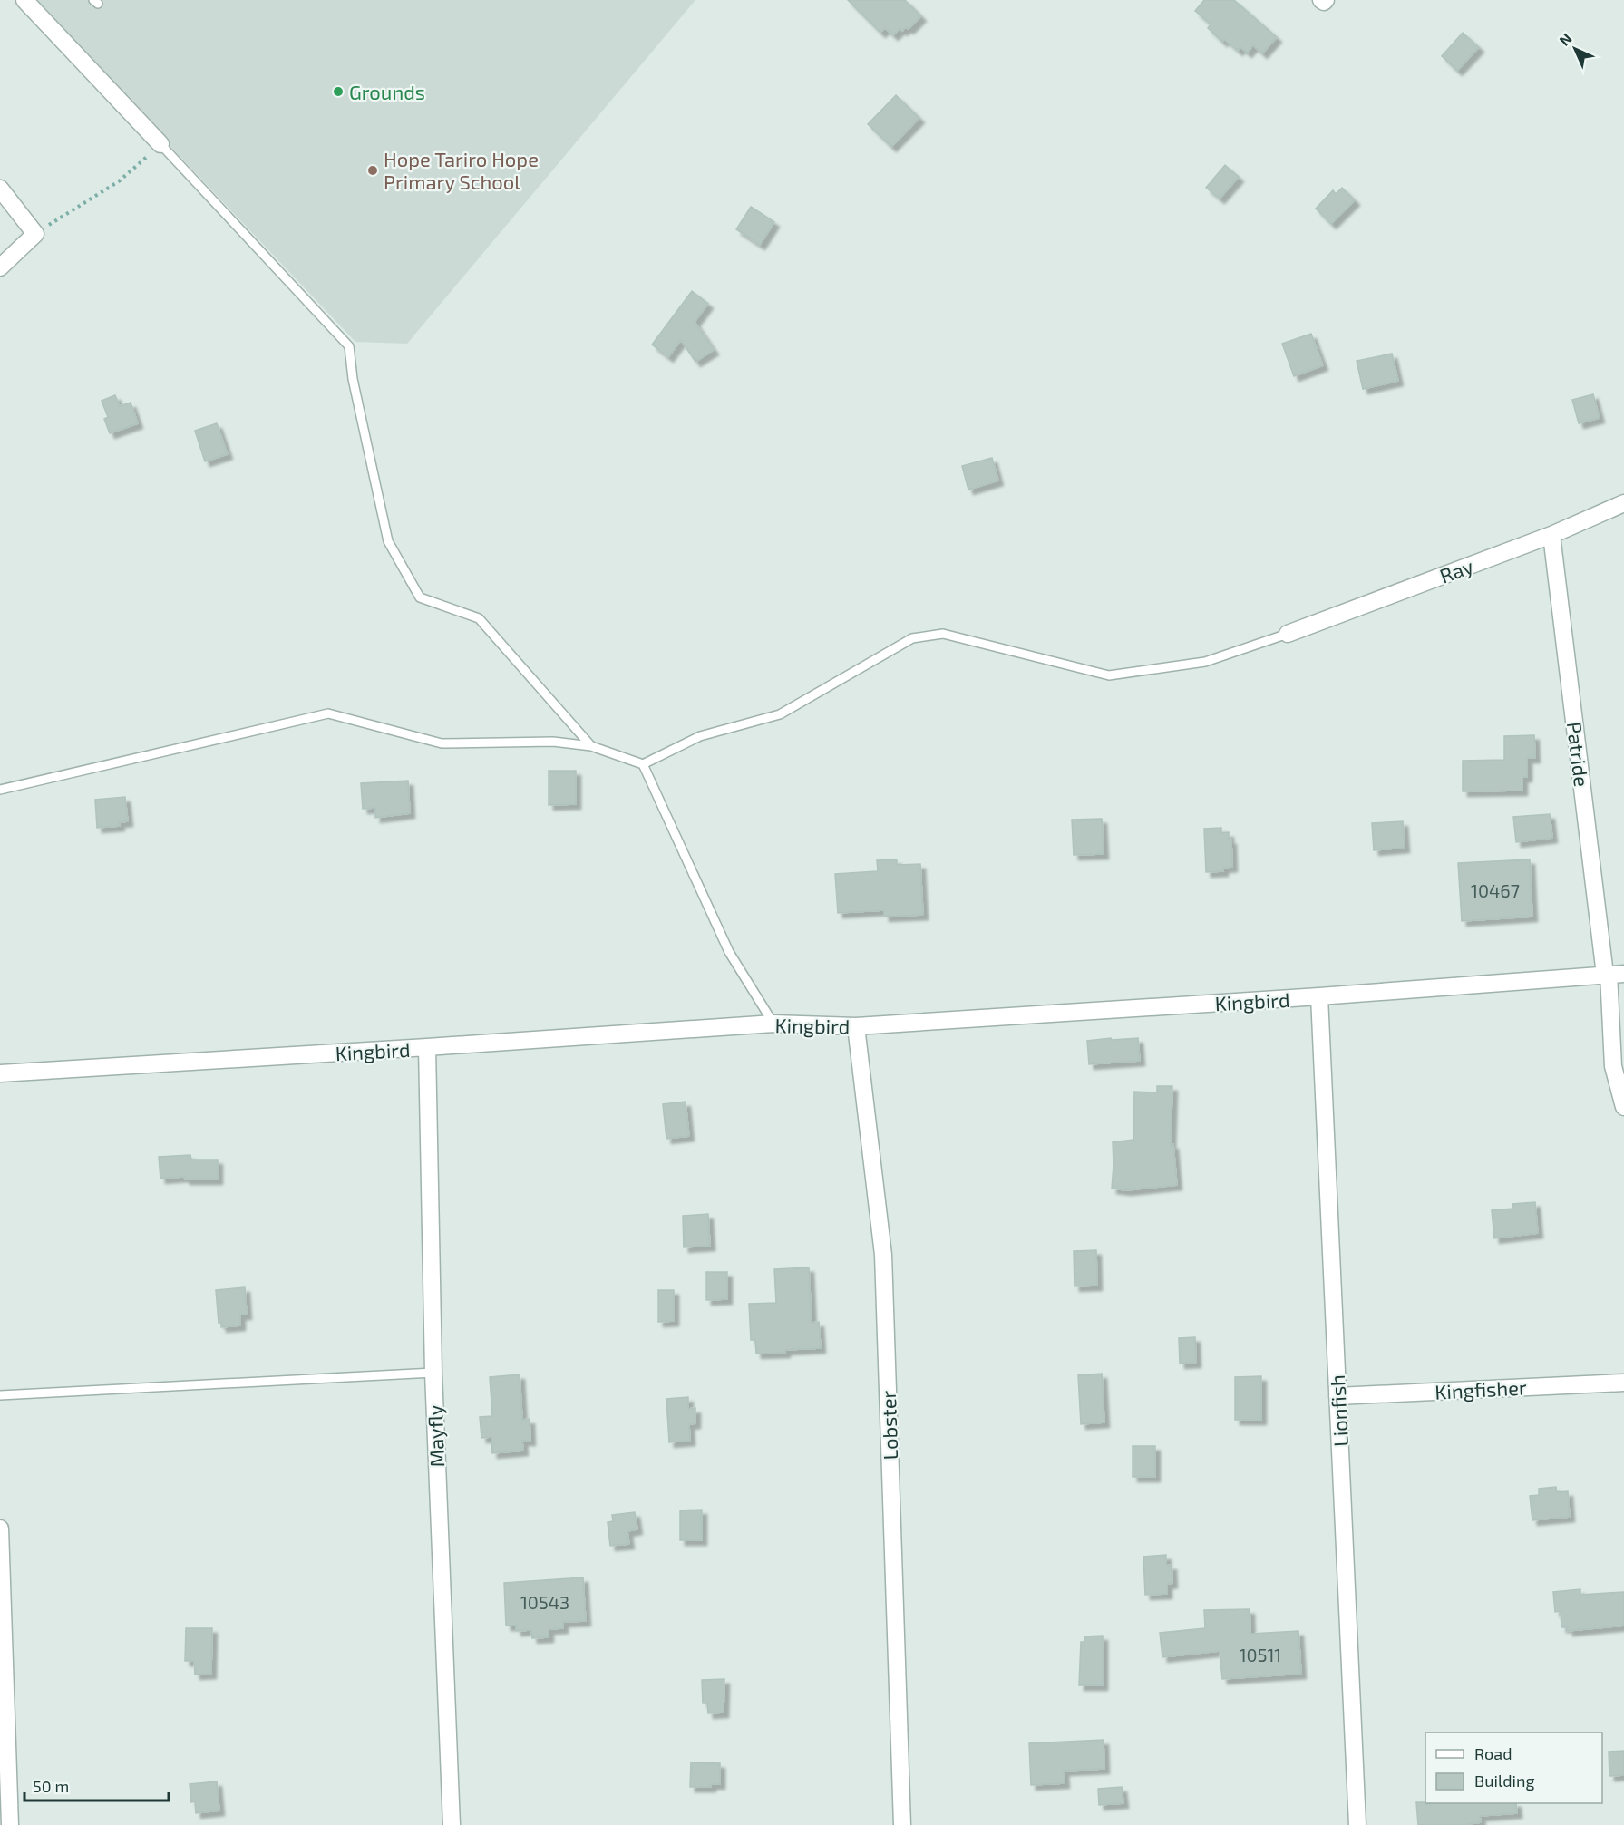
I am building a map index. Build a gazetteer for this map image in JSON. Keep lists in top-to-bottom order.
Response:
{
  "streets": {
    "street": [
      "Ray",
      "Patride",
      "Kingbird",
      "Kingfisher",
      "Lionfish",
      "Lobster",
      "Mayfly"
    ]
  },
  "crossings": [
    ["Ray", "Patride"],
    ["Patride", "Kingbird"],
    ["Kingbird", "Lionfish"],
    ["Kingbird", "Lobster"],
    ["Kingbird", "Mayfly"],
    ["Kingfisher", "Lionfish"]
  ],
  "places": ["Grounds", "Hope Tariro Hope Primary School"],
  "house_numbers": ["10467", "10543", "10511"],
  "legend": ["Road", "Building"],
  "scale_bar": "50 m",
  "north": "top left"
}
